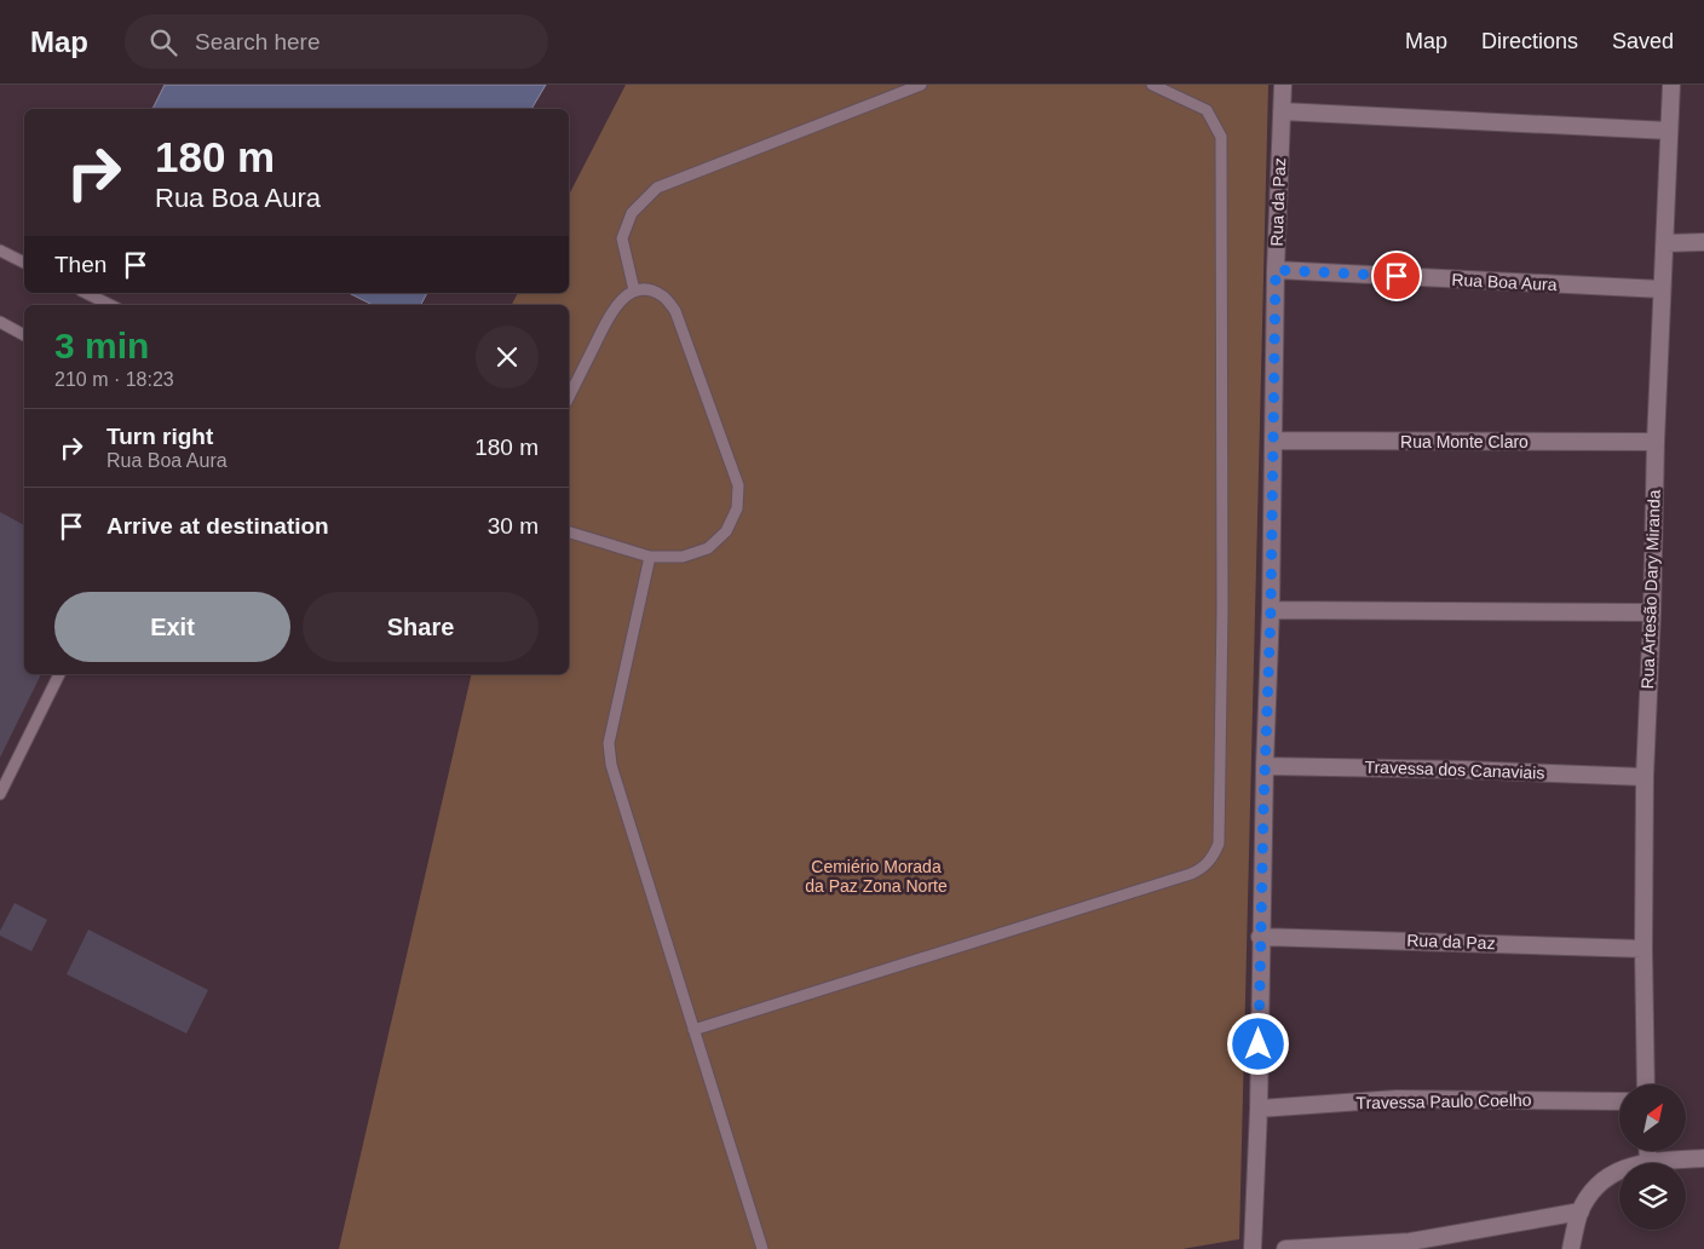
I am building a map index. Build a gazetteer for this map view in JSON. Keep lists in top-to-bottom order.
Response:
{
  "streets": {
    "street": [
      "Rua da Paz",
      "Rua Boa Aura",
      "Rua Monte Claro",
      "Rua Artesão Dary Miranda",
      "Travessa dos Canaviais",
      "Travessa Paulo Coelho"
    ]
  },
  "crossings": [
    ["Rua da Paz", "Rua Boa Aura"],
    ["Rua da Paz", "Rua Monte Claro"],
    ["Rua da Paz", "Rua Artesão Dary Miranda"],
    ["Rua da Paz", "Travessa dos Canaviais"],
    ["Rua da Paz", "Travessa Paulo Coelho"],
    ["Rua Boa Aura", "Rua Artesão Dary Miranda"],
    ["Rua Monte Claro", "Rua Artesão Dary Miranda"],
    ["Rua Artesão Dary Miranda", "Travessa dos Canaviais"]
  ],
  "parks": ["Cemiério Morada da Paz Zona Norte"],
  "north": "top right",
  "page": {
    "header": "Map",
    "search": "Search here",
    "nav": ["Map", "Directions", "Saved"],
    "turn": ["180 m", "Rua Boa Aura"],
    "then": "Then",
    "heading": ["3 min", "210 m · 18:23"],
    "list": [
      {
        "name": "Turn right",
        "note": "Rua Boa Aura",
        "value": "180 m"
      },
      {
        "name": "Arrive at destination",
        "value": "30 m"
      }
    ],
    "buttons": ["Exit", "Share"]
  }
}
